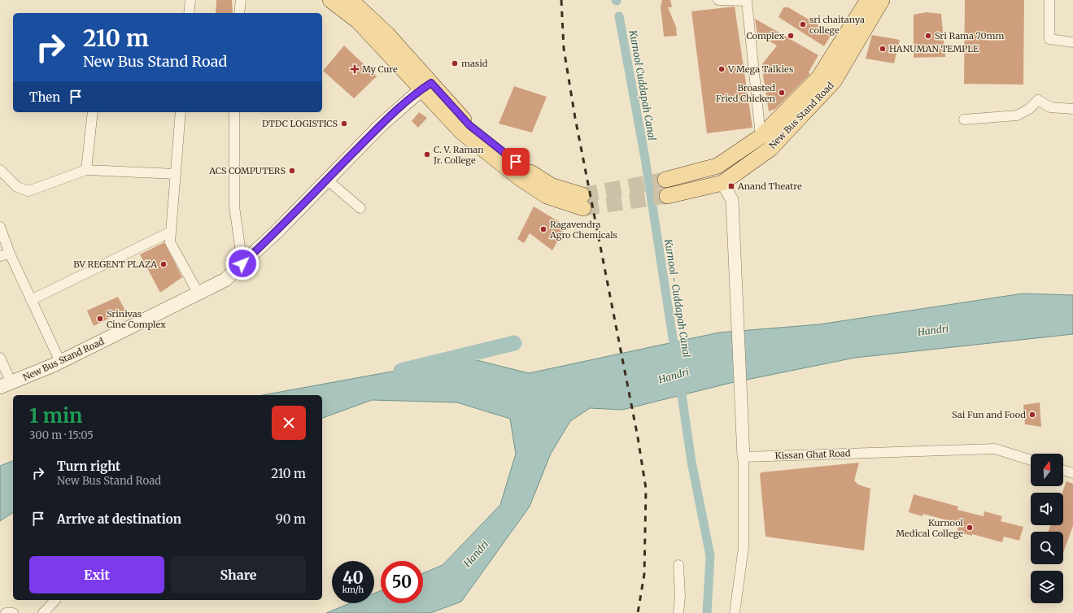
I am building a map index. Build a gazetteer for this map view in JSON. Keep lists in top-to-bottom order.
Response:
{
  "streets": {
    "main road": ["New Bus Stand Road"],
    "street": ["Kissan Ghat Road"]
  },
  "water": ["Kurnool Cuddapah Canal", "Kurnool - Cuddapah Canal", "Handri"],
  "places": {
    "other": [
      "sri chaitanya college",
      "Complex",
      "Sri Rama 70mm",
      "HANUMAN TEMPLE",
      "masid",
      "V Mega Talkies",
      "Broasted Fried Chicken",
      "DTDC LOGISTICS",
      "C. V. Raman Jr. College",
      "ACS COMPUTERS",
      "Ragavendra Agro Chemicals",
      "BV REGENT PLAZA",
      "Srinivas Cine Complex",
      "Sai Fun and Food",
      "Kurnool Medical College"
    ],
    "health": ["My Cure"],
    "transit": ["Anand Theatre"]
  },
  "north": "top",
  "page": {
    "turn": ["210 m", "New Bus Stand Road"],
    "then": "Then",
    "heading": ["1 min", "300 m · 15:05"],
    "list": [
      {
        "name": "Turn right",
        "note": "New Bus Stand Road",
        "value": "210 m"
      },
      {
        "name": "Arrive at destination",
        "value": "90 m"
      }
    ],
    "buttons": ["Exit", "Share"],
    "speed": "40 km/h",
    "limit": "50"
  }
}
